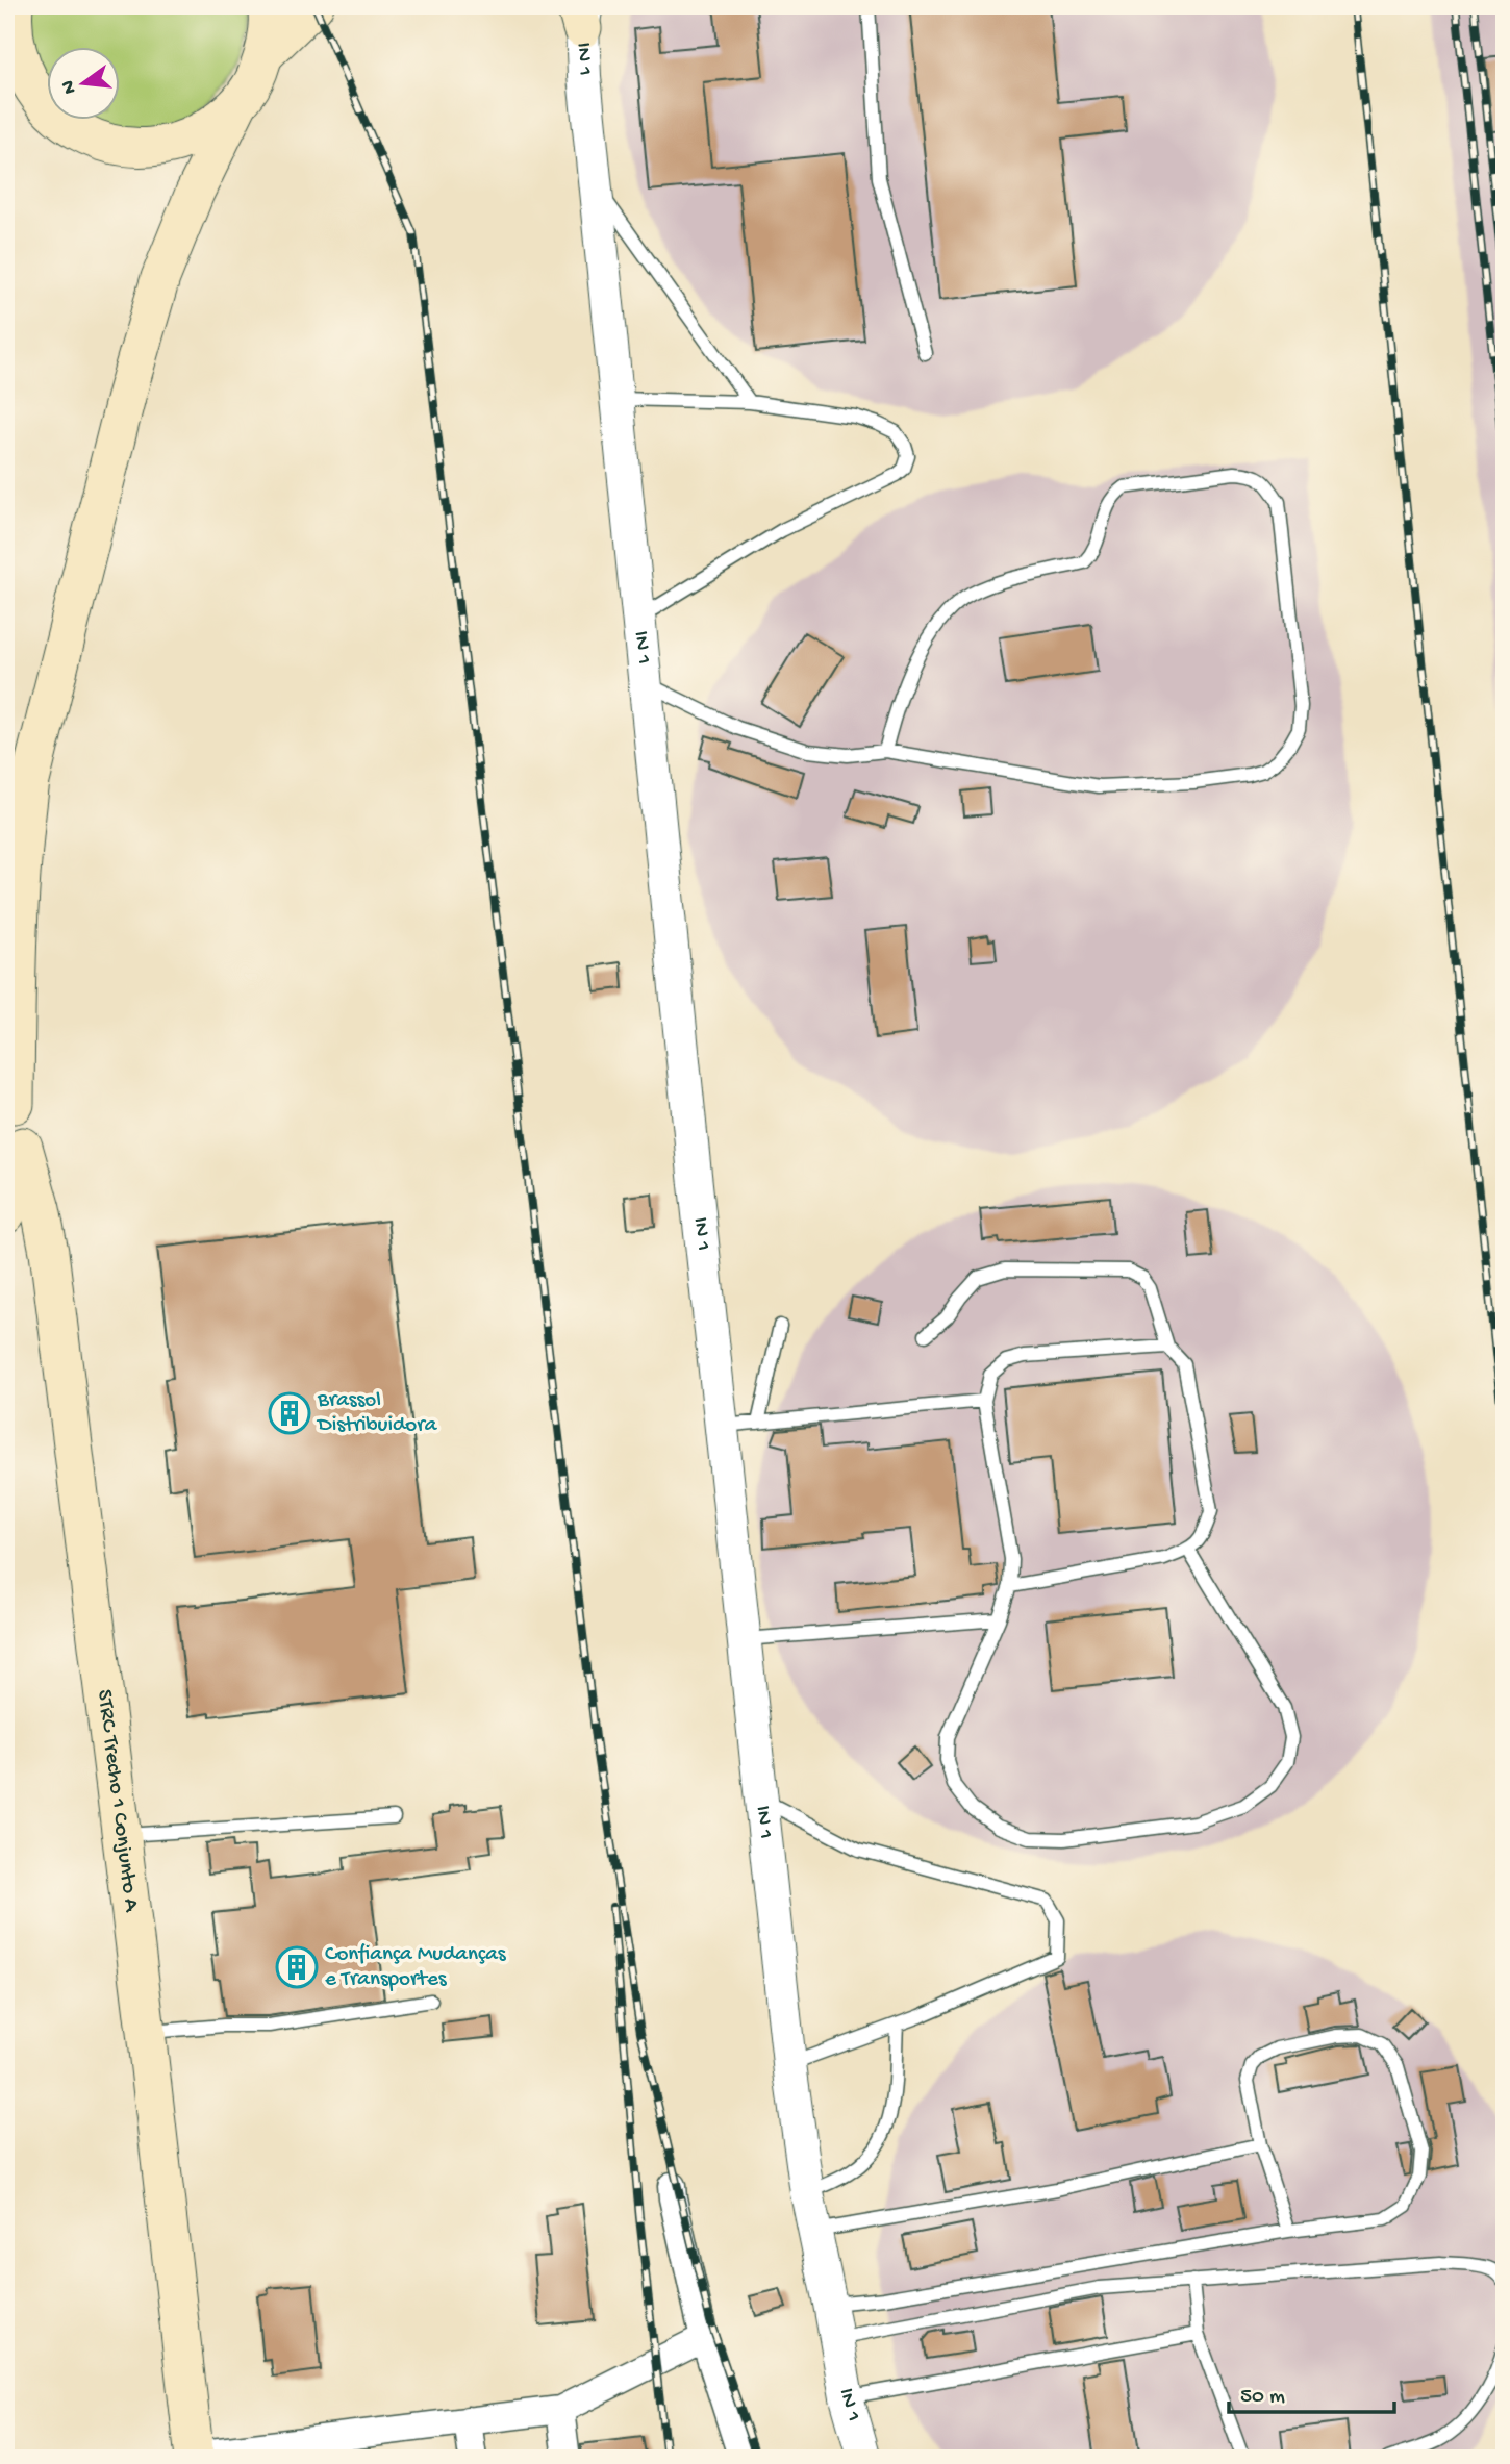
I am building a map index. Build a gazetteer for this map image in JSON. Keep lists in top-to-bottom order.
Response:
{
  "streets": {
    "main road": ["STRC Trecho 1 Conjunto A"],
    "street": ["IN 1"]
  },
  "places": {
    "building": ["Brassol Distribuidora", "Confiança Mudanças e Transportes"]
  },
  "scale_bar": "50 m",
  "north": "left"
}
